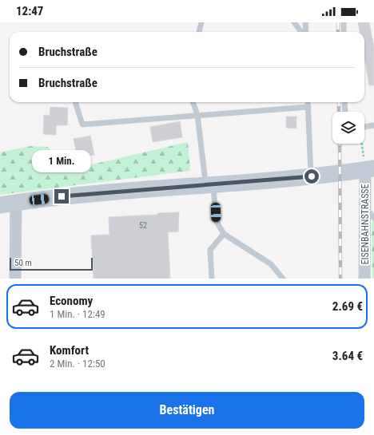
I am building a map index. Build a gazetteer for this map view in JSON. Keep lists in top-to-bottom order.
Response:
{
  "streets": {
    "street": ["EISENBAHNSTRASSE"]
  },
  "house_numbers": ["52"],
  "scale_bar": "50 m",
  "page": {
    "status": "12:47",
    "banner": ["Bruchstraße", "Bruchstraße"],
    "bubble": "1 Min.",
    "scale": "50 m",
    "list": [
      {
        "name": "Economy",
        "note": "1 Min. · 12:49",
        "value": "2.69 €"
      },
      {
        "name": "Komfort",
        "note": "2 Min. · 12:50",
        "value": "3.64 €"
      }
    ],
    "buttons": "Bestätigen"
  }
}
